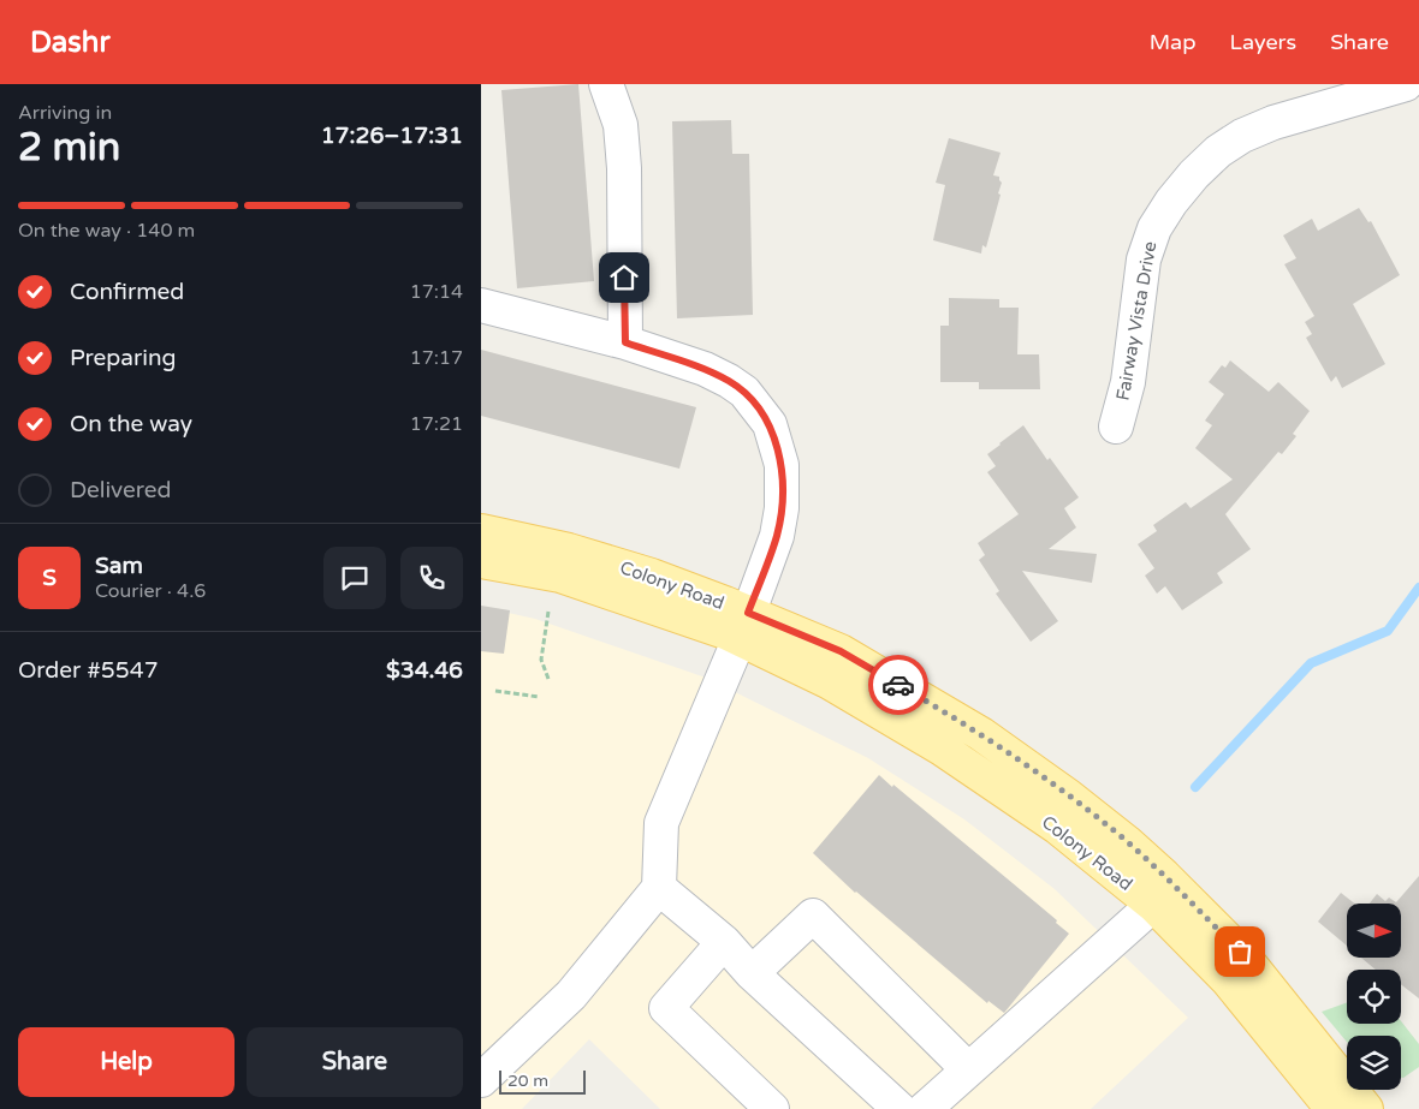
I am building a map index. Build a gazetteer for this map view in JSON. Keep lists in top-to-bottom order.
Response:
{
  "streets": {
    "main road": ["Colony Road"],
    "street": ["Fairway Vista Drive"]
  },
  "scale_bar": "20 m",
  "north": "right",
  "page": {
    "header": "Dashr",
    "nav": ["Map", "Layers", "Share"],
    "heading": ["2 min", "Arriving in", "17:26–17:31"],
    "panel": [
      "Sam",
      "Courier · 4.6",
      "Order #5547",
      "$34.46"
    ],
    "bar": "On the way · 140 m",
    "list": [
      ["Confirmed", "17:14"],
      ["Preparing", "17:17"],
      ["On the way", "17:21"],
      "Delivered"
    ],
    "round": "S",
    "buttons": ["Help", "Share"],
    "scale": "20 m"
  }
}
